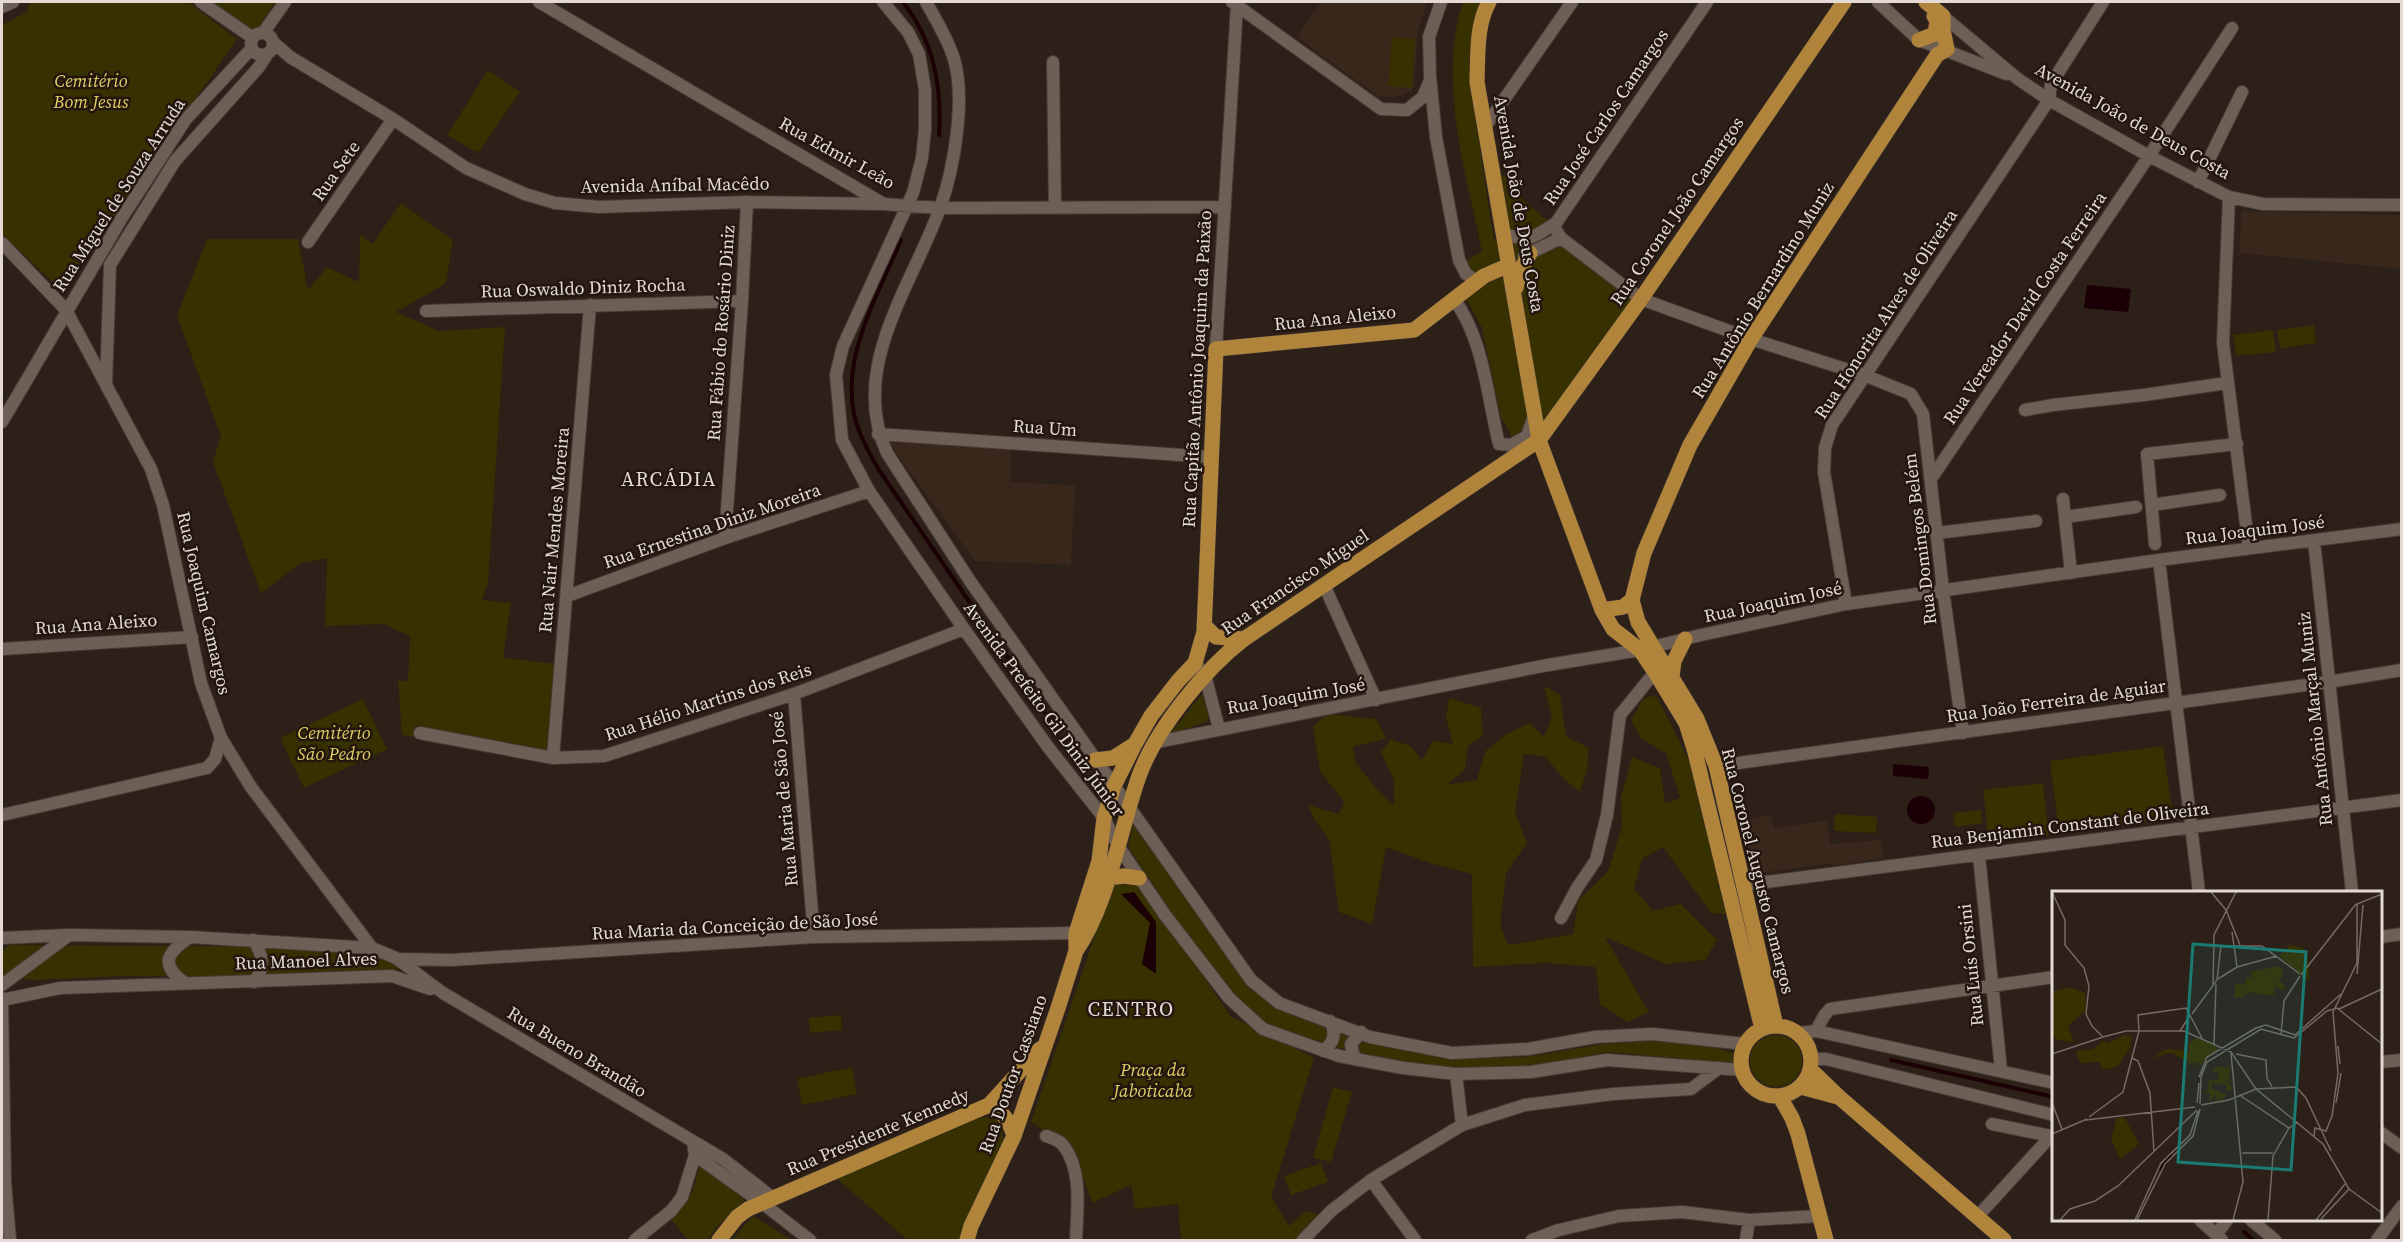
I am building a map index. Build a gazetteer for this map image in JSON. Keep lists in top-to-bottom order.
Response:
{
  "streets": {
    "main road": [
      "Avenida João de Deus Costa",
      "Rua Coronel João Camargos",
      "Rua Antônio Bernardino Muniz",
      "Rua Ana Aleixo",
      "Rua Capitão Antônio Joaquim da Paixão",
      "Rua Francisco Miguel",
      "Rua Coronel Augusto Camargos",
      "Rua Doutor Cassiano",
      "Rua Presidente Kennedy"
    ],
    "street": [
      "Rua José Carlos Camargos",
      "Rua Edmir Leão",
      "Rua Sete",
      "Avenida Aníbal Macêdo",
      "Rua Miguel de Souza Arruda",
      "Rua Oswaldo Diniz Rocha",
      "Rua Vereador David Costa Ferreira",
      "Rua Honorita Alves de Oliveira",
      "Rua Fábio do Rosário Diniz",
      "Rua Um",
      "Rua Ernestina Diniz Moreira",
      "Rua Nair Mendes Moreira",
      "Rua Joaquim José",
      "Rua Domingos Belém",
      "Rua Joaquim Camargos",
      "Rua João Ferreira de Aguiar",
      "Rua Hélio Martins dos Reis",
      "Avenida Prefeito Gil Diniz Júnior",
      "Rua Antônio Marçal Muniz",
      "Rua Maria de São José",
      "Rua Benjamin Constant de Oliveira",
      "Rua Maria da Conceição de São José",
      "Rua Manoel Alves",
      "Rua Luís Orsini",
      "Rua Bueno Brandão"
    ]
  },
  "crossings": [
    ["Rua José Carlos Camargos", "Avenida João de Deus Costa"],
    ["Rua José Carlos Camargos", "Rua Domingos Belém"],
    ["Avenida João de Deus Costa", "Rua Coronel João Camargos"],
    ["Avenida João de Deus Costa", "Rua Antônio Bernardino Muniz"],
    ["Avenida João de Deus Costa", "Rua Vereador David Costa Ferreira"],
    ["Avenida João de Deus Costa", "Rua Honorita Alves de Oliveira"],
    ["Avenida João de Deus Costa", "Rua Ana Aleixo"],
    ["Avenida João de Deus Costa", "Rua Joaquim José"],
    ["Avenida João de Deus Costa", "Rua Francisco Miguel"],
    ["Avenida João de Deus Costa", "Rua Coronel Augusto Camargos"],
    ["Rua Edmir Leão", "Avenida Aníbal Macêdo"],
    ["Rua Edmir Leão", "Rua Capitão Antônio Joaquim da Paixão"],
    ["Rua Edmir Leão", "Avenida Prefeito Gil Diniz Júnior"],
    ["Rua Sete", "Avenida Aníbal Macêdo"],
    ["Avenida Aníbal Macêdo", "Rua Miguel de Souza Arruda"],
    ["Avenida Aníbal Macêdo", "Rua Fábio do Rosário Diniz"],
    ["Rua Miguel de Souza Arruda", "Rua Joaquim Camargos"],
    ["Rua Coronel João Camargos", "Rua Domingos Belém"],
    ["Rua Coronel João Camargos", "Rua Francisco Miguel"],
    ["Rua Oswaldo Diniz Rocha", "Rua Fábio do Rosário Diniz"],
    ["Rua Oswaldo Diniz Rocha", "Rua Nair Mendes Moreira"],
    ["Rua Antônio Bernardino Muniz", "Rua Domingos Belém"],
    ["Rua Antônio Bernardino Muniz", "Rua Coronel Augusto Camargos"],
    ["Rua Vereador David Costa Ferreira", "Rua Domingos Belém"],
    ["Rua Honorita Alves de Oliveira", "Rua Joaquim José"],
    ["Rua Honorita Alves de Oliveira", "Rua Domingos Belém"],
    ["Rua Ana Aleixo", "Rua Capitão Antônio Joaquim da Paixão"],
    ["Rua Ana Aleixo", "Rua Joaquim Camargos"],
    ["Rua Fábio do Rosário Diniz", "Rua Ernestina Diniz Moreira"],
    ["Rua Capitão Antônio Joaquim da Paixão", "Rua Um"],
    ["Rua Capitão Antônio Joaquim da Paixão", "Rua Joaquim José"],
    ["Rua Capitão Antônio Joaquim da Paixão", "Rua Francisco Miguel"],
    ["Rua Um", "Avenida Prefeito Gil Diniz Júnior"],
    ["Rua Ernestina Diniz Moreira", "Rua Nair Mendes Moreira"],
    ["Rua Ernestina Diniz Moreira", "Avenida Prefeito Gil Diniz Júnior"],
    ["Rua Nair Mendes Moreira", "Rua Hélio Martins dos Reis"],
    ["Rua Joaquim José", "Rua Domingos Belém"],
    ["Rua Joaquim José", "Rua Francisco Miguel"],
    ["Rua Joaquim José", "Rua Antônio Marçal Muniz"],
    ["Rua Joaquim José", "Rua Coronel Augusto Camargos"],
    ["Rua Domingos Belém", "Rua João Ferreira de Aguiar"],
    ["Rua Francisco Miguel", "Avenida Prefeito Gil Diniz Júnior"],
    ["Rua Francisco Miguel", "Rua Doutor Cassiano"],
    ["Rua Joaquim Camargos", "Rua Manoel Alves"],
    ["Rua João Ferreira de Aguiar", "Rua Antônio Marçal Muniz"],
    ["Rua João Ferreira de Aguiar", "Rua Coronel Augusto Camargos"],
    ["Rua Hélio Martins dos Reis", "Avenida Prefeito Gil Diniz Júnior"],
    ["Rua Hélio Martins dos Reis", "Rua Maria de São José"],
    ["Avenida Prefeito Gil Diniz Júnior", "Rua Coronel Augusto Camargos"],
    ["Avenida Prefeito Gil Diniz Júnior", "Rua Doutor Cassiano"],
    ["Rua Antônio Marçal Muniz", "Rua Benjamin Constant de Oliveira"],
    ["Rua Maria de São José", "Rua Maria da Conceição de São José"],
    ["Rua Benjamin Constant de Oliveira", "Rua Coronel Augusto Camargos"],
    ["Rua Benjamin Constant de Oliveira", "Rua Luís Orsini"],
    ["Rua Maria da Conceição de São José", "Rua Manoel Alves"],
    ["Rua Maria da Conceição de São José", "Rua Doutor Cassiano"],
    ["Rua Manoel Alves", "Rua Bueno Brandão"],
    ["Rua Bueno Brandão", "Rua Presidente Kennedy"],
    ["Rua Doutor Cassiano", "Rua Presidente Kennedy"]
  ],
  "districts": ["ARCÁDIA", "CENTRO"],
  "parks": ["Cemitério Bom Jesus", "Cemitério São Pedro", "Praça da Jaboticaba"]
}
